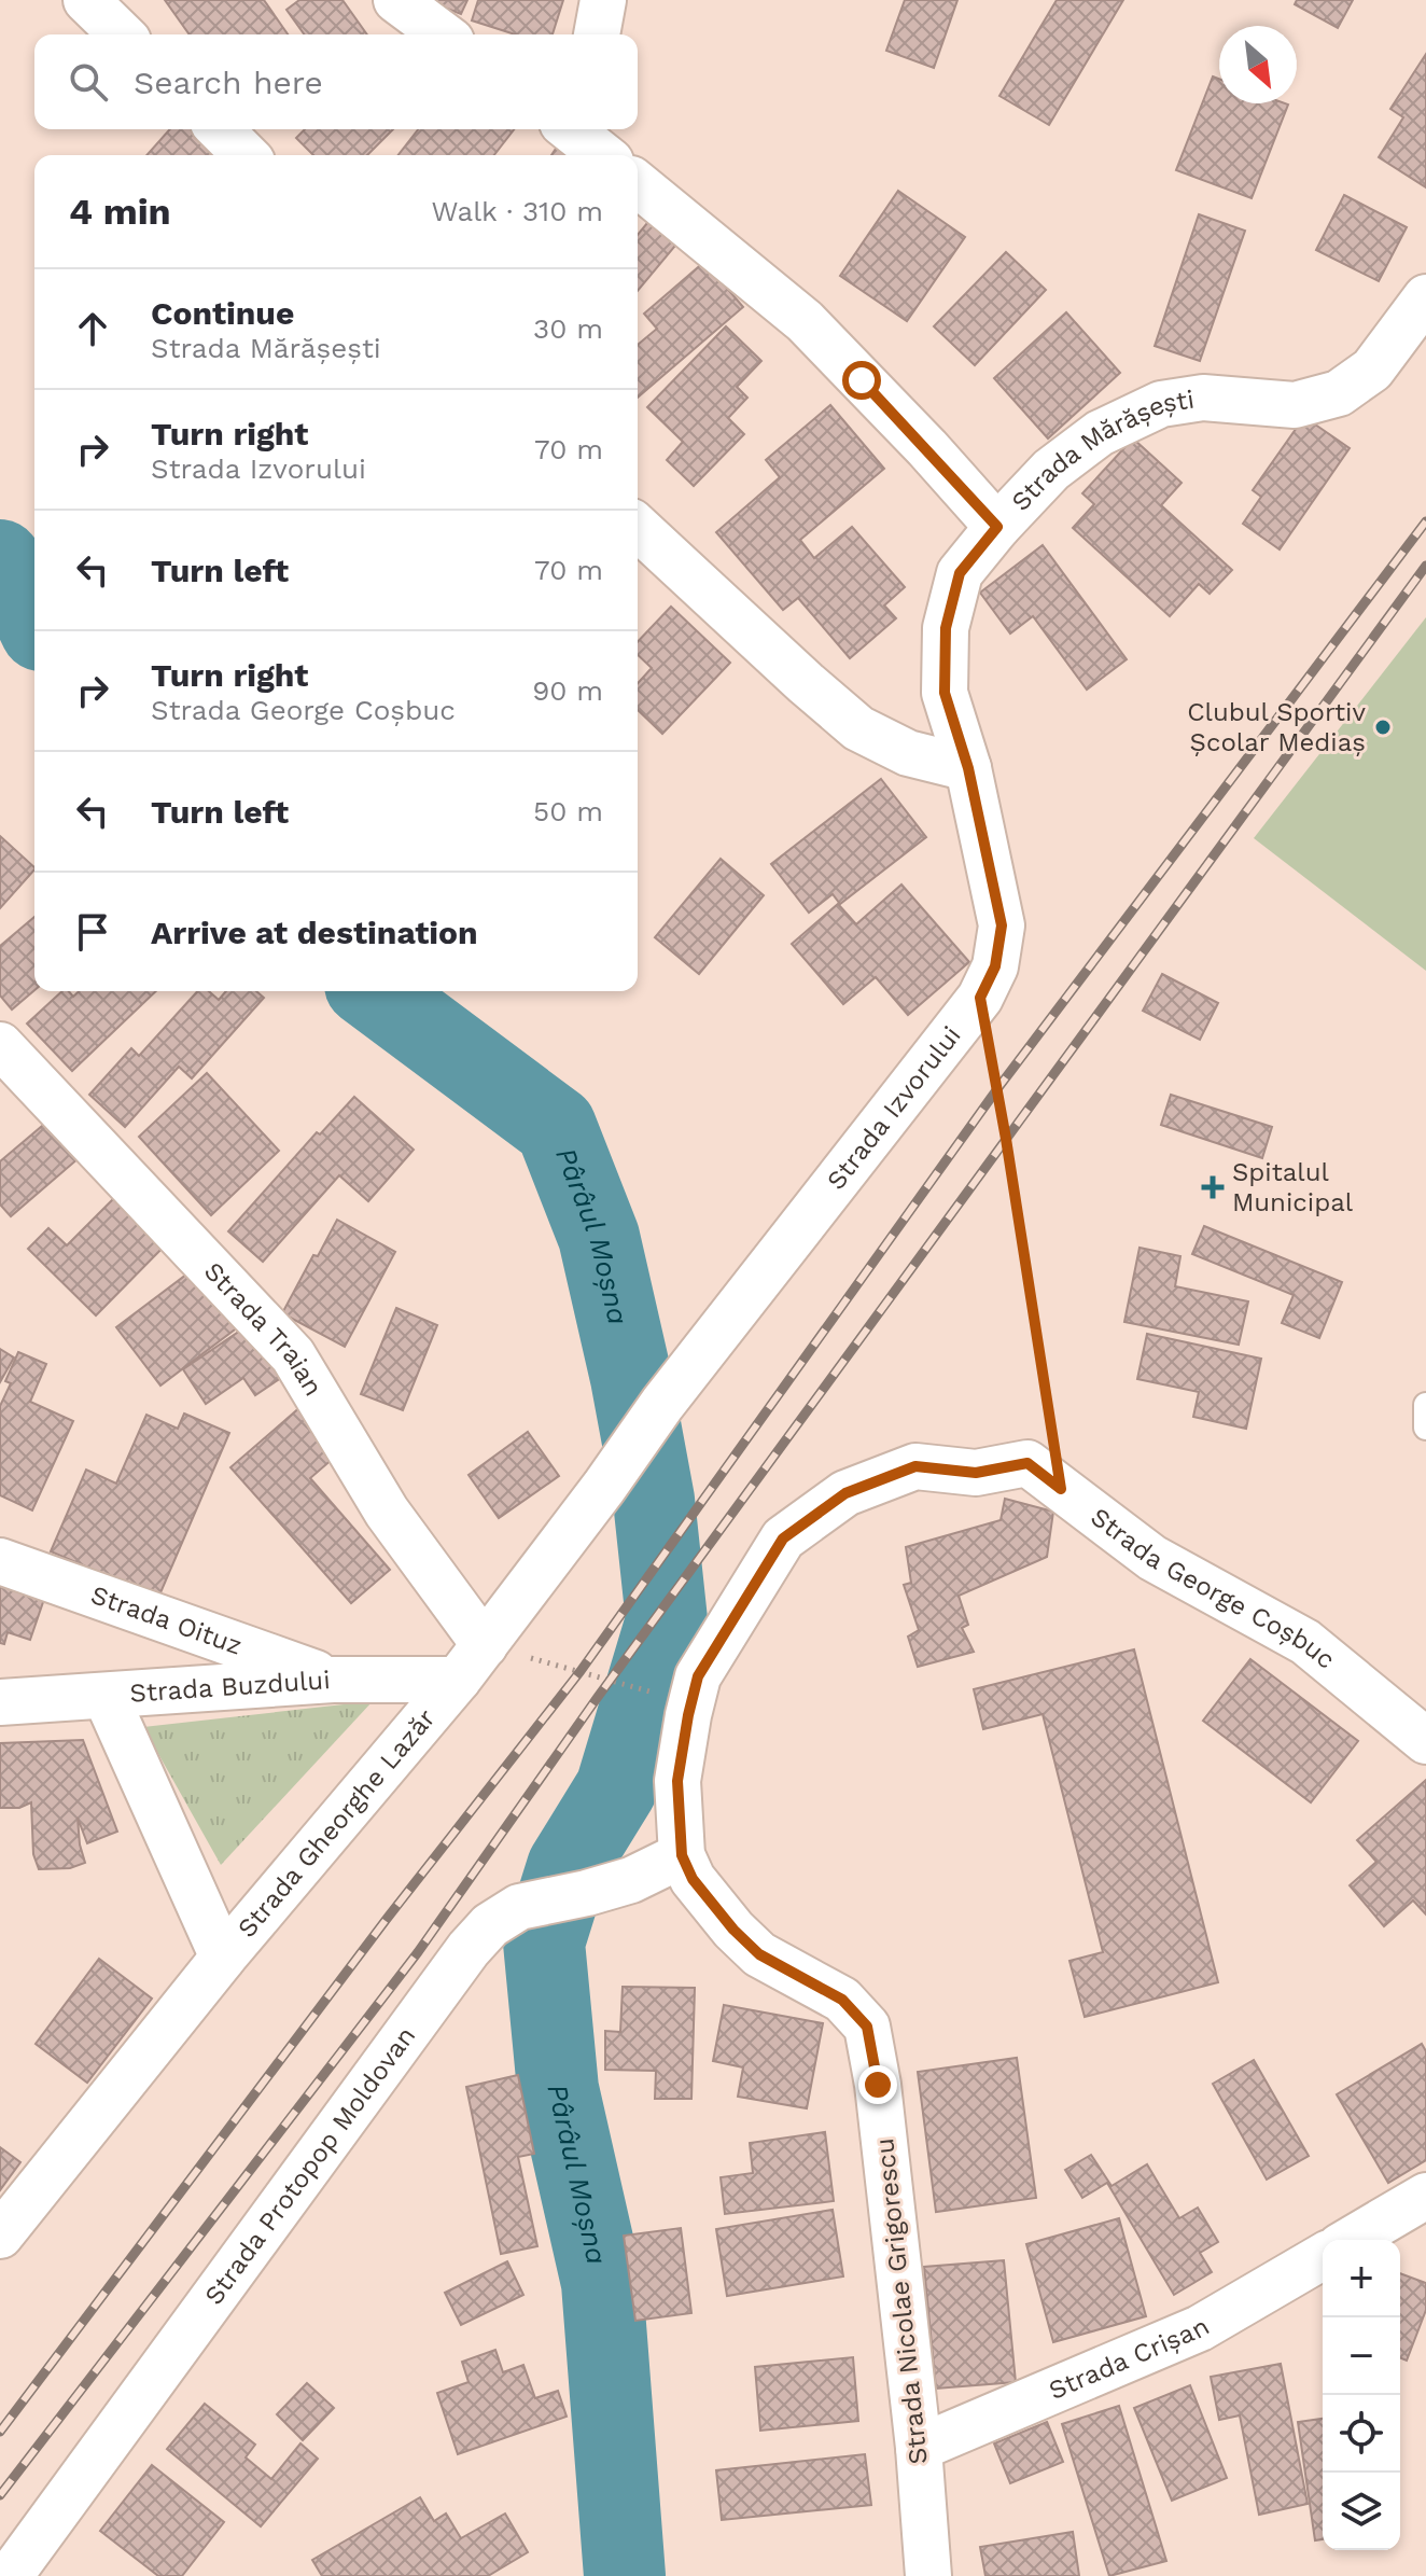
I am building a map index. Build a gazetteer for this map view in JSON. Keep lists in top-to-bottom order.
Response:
{
  "streets": {
    "street": [
      "Strada Mărășești",
      "Strada Izvorului",
      "Strada Traian",
      "Strada George Coșbuc",
      "Strada Oituz",
      "Strada Buzdului",
      "Strada Gheorghe Lazăr",
      "Strada Protopop Moldovan",
      "Strada Nicolae Grigorescu",
      "Strada Crișan"
    ]
  },
  "crossings": [
    ["Strada Mărășești", "Strada Izvorului"],
    ["Strada Izvorului", "Strada Gheorghe Lazăr"],
    ["Strada Traian", "Strada Gheorghe Lazăr"],
    ["Strada George Coșbuc", "Strada Protopop Moldovan"],
    ["Strada George Coșbuc", "Strada Nicolae Grigorescu"],
    ["Strada Oituz", "Strada Buzdului"],
    ["Strada Buzdului", "Strada Gheorghe Lazăr"],
    ["Strada Protopop Moldovan", "Strada Nicolae Grigorescu"],
    ["Strada Nicolae Grigorescu", "Strada Crișan"]
  ],
  "water": ["Pârâul Moșna"],
  "places": {
    "other": ["Clubul Sportiv Școlar Mediaș"],
    "health": ["Spitalul Municipal"]
  },
  "north": "bottom right",
  "page": {
    "search": "Search here",
    "heading": ["4 min", "Walk · 310 m"],
    "list": [
      ["Continue", "Strada Mărășești", "30 m"],
      ["Turn right", "Strada Izvorului", "70 m"],
      ["Turn left", "70 m"],
      ["Turn right", "Strada George Coșbuc", "90 m"],
      ["Turn left", "50 m"],
      "Arrive at destination"
    ],
    "map_buttons": ["+", "−"]
  }
}
